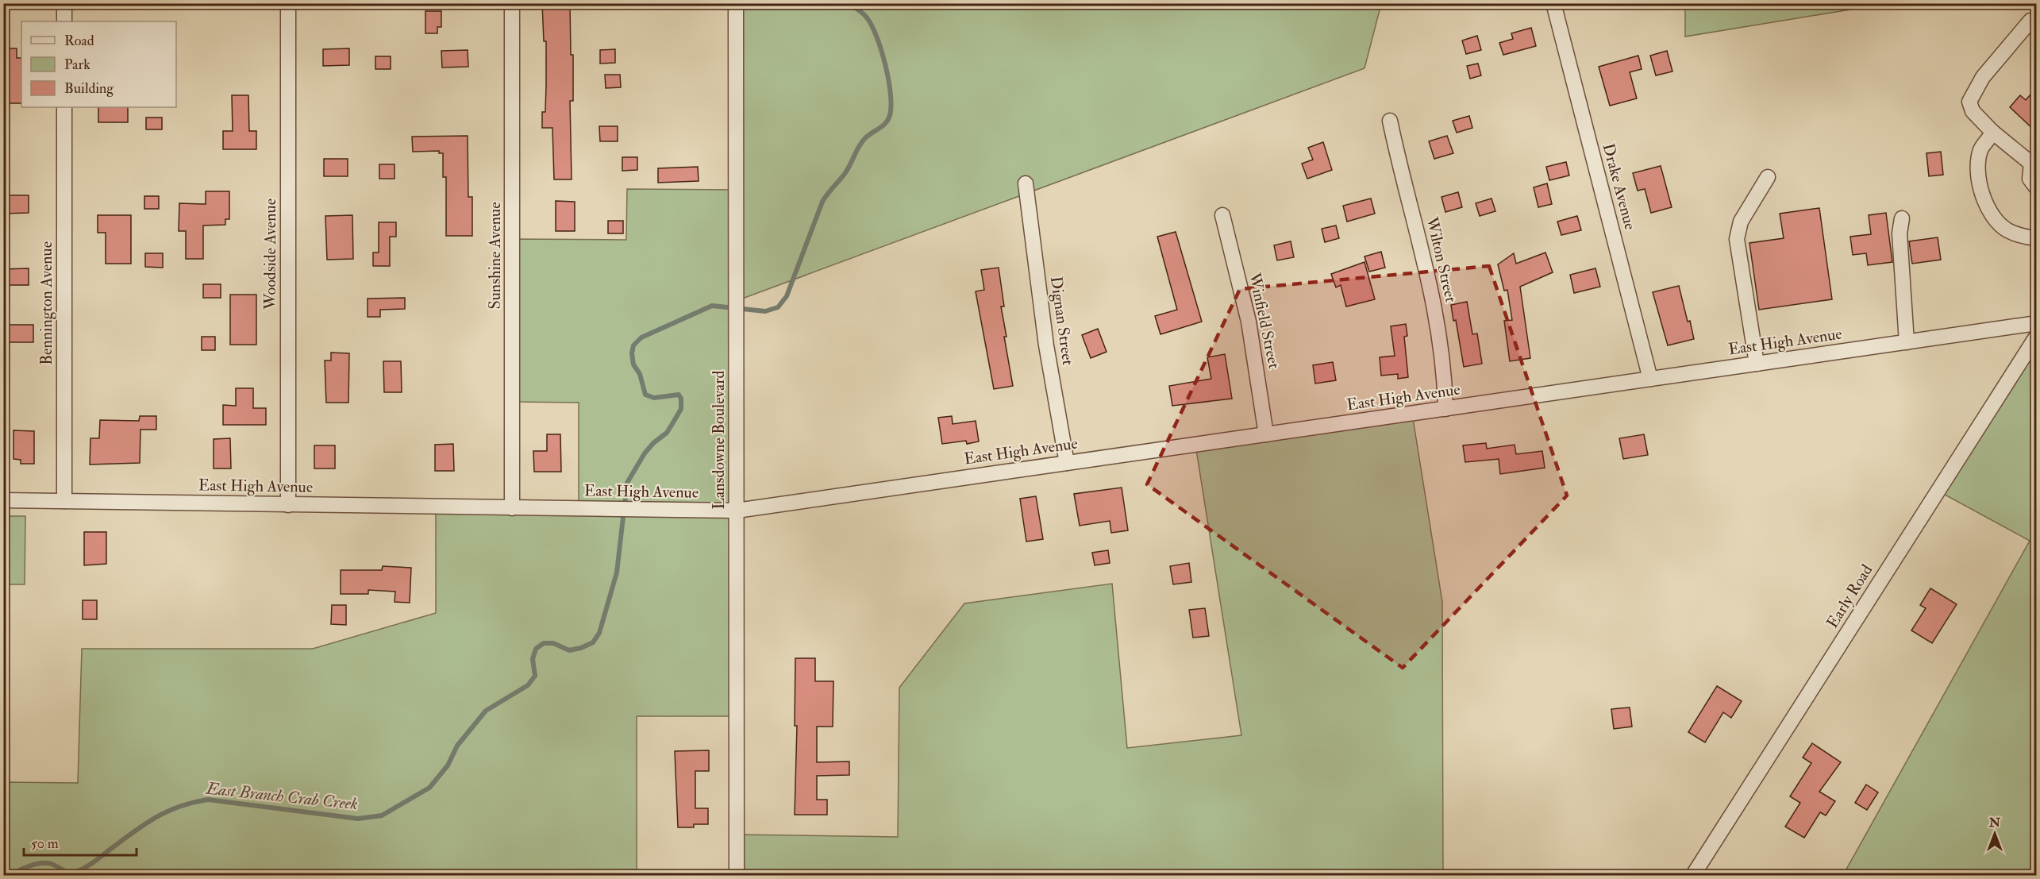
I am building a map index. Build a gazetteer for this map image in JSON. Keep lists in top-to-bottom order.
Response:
{
  "streets": {
    "street": [
      "Drake Avenue",
      "Woodside Avenue",
      "Sunshine Avenue",
      "Wilton Street",
      "Bennington Avenue",
      "Dignan Street",
      "Winfield Street",
      "East High Avenue",
      "Lansdowne Boulevard",
      "Early Road"
    ]
  },
  "crossings": [
    ["Drake Avenue", "East High Avenue"],
    ["Woodside Avenue", "East High Avenue"],
    ["Sunshine Avenue", "East High Avenue"],
    ["Wilton Street", "East High Avenue"],
    ["Bennington Avenue", "East High Avenue"],
    ["Dignan Street", "East High Avenue"],
    ["Winfield Street", "East High Avenue"],
    ["East High Avenue", "Lansdowne Boulevard"]
  ],
  "water": ["East Branch Crab Creek"],
  "legend": ["Road", "Park", "Building"],
  "scale_bar": "50 m",
  "north": "top"
}
